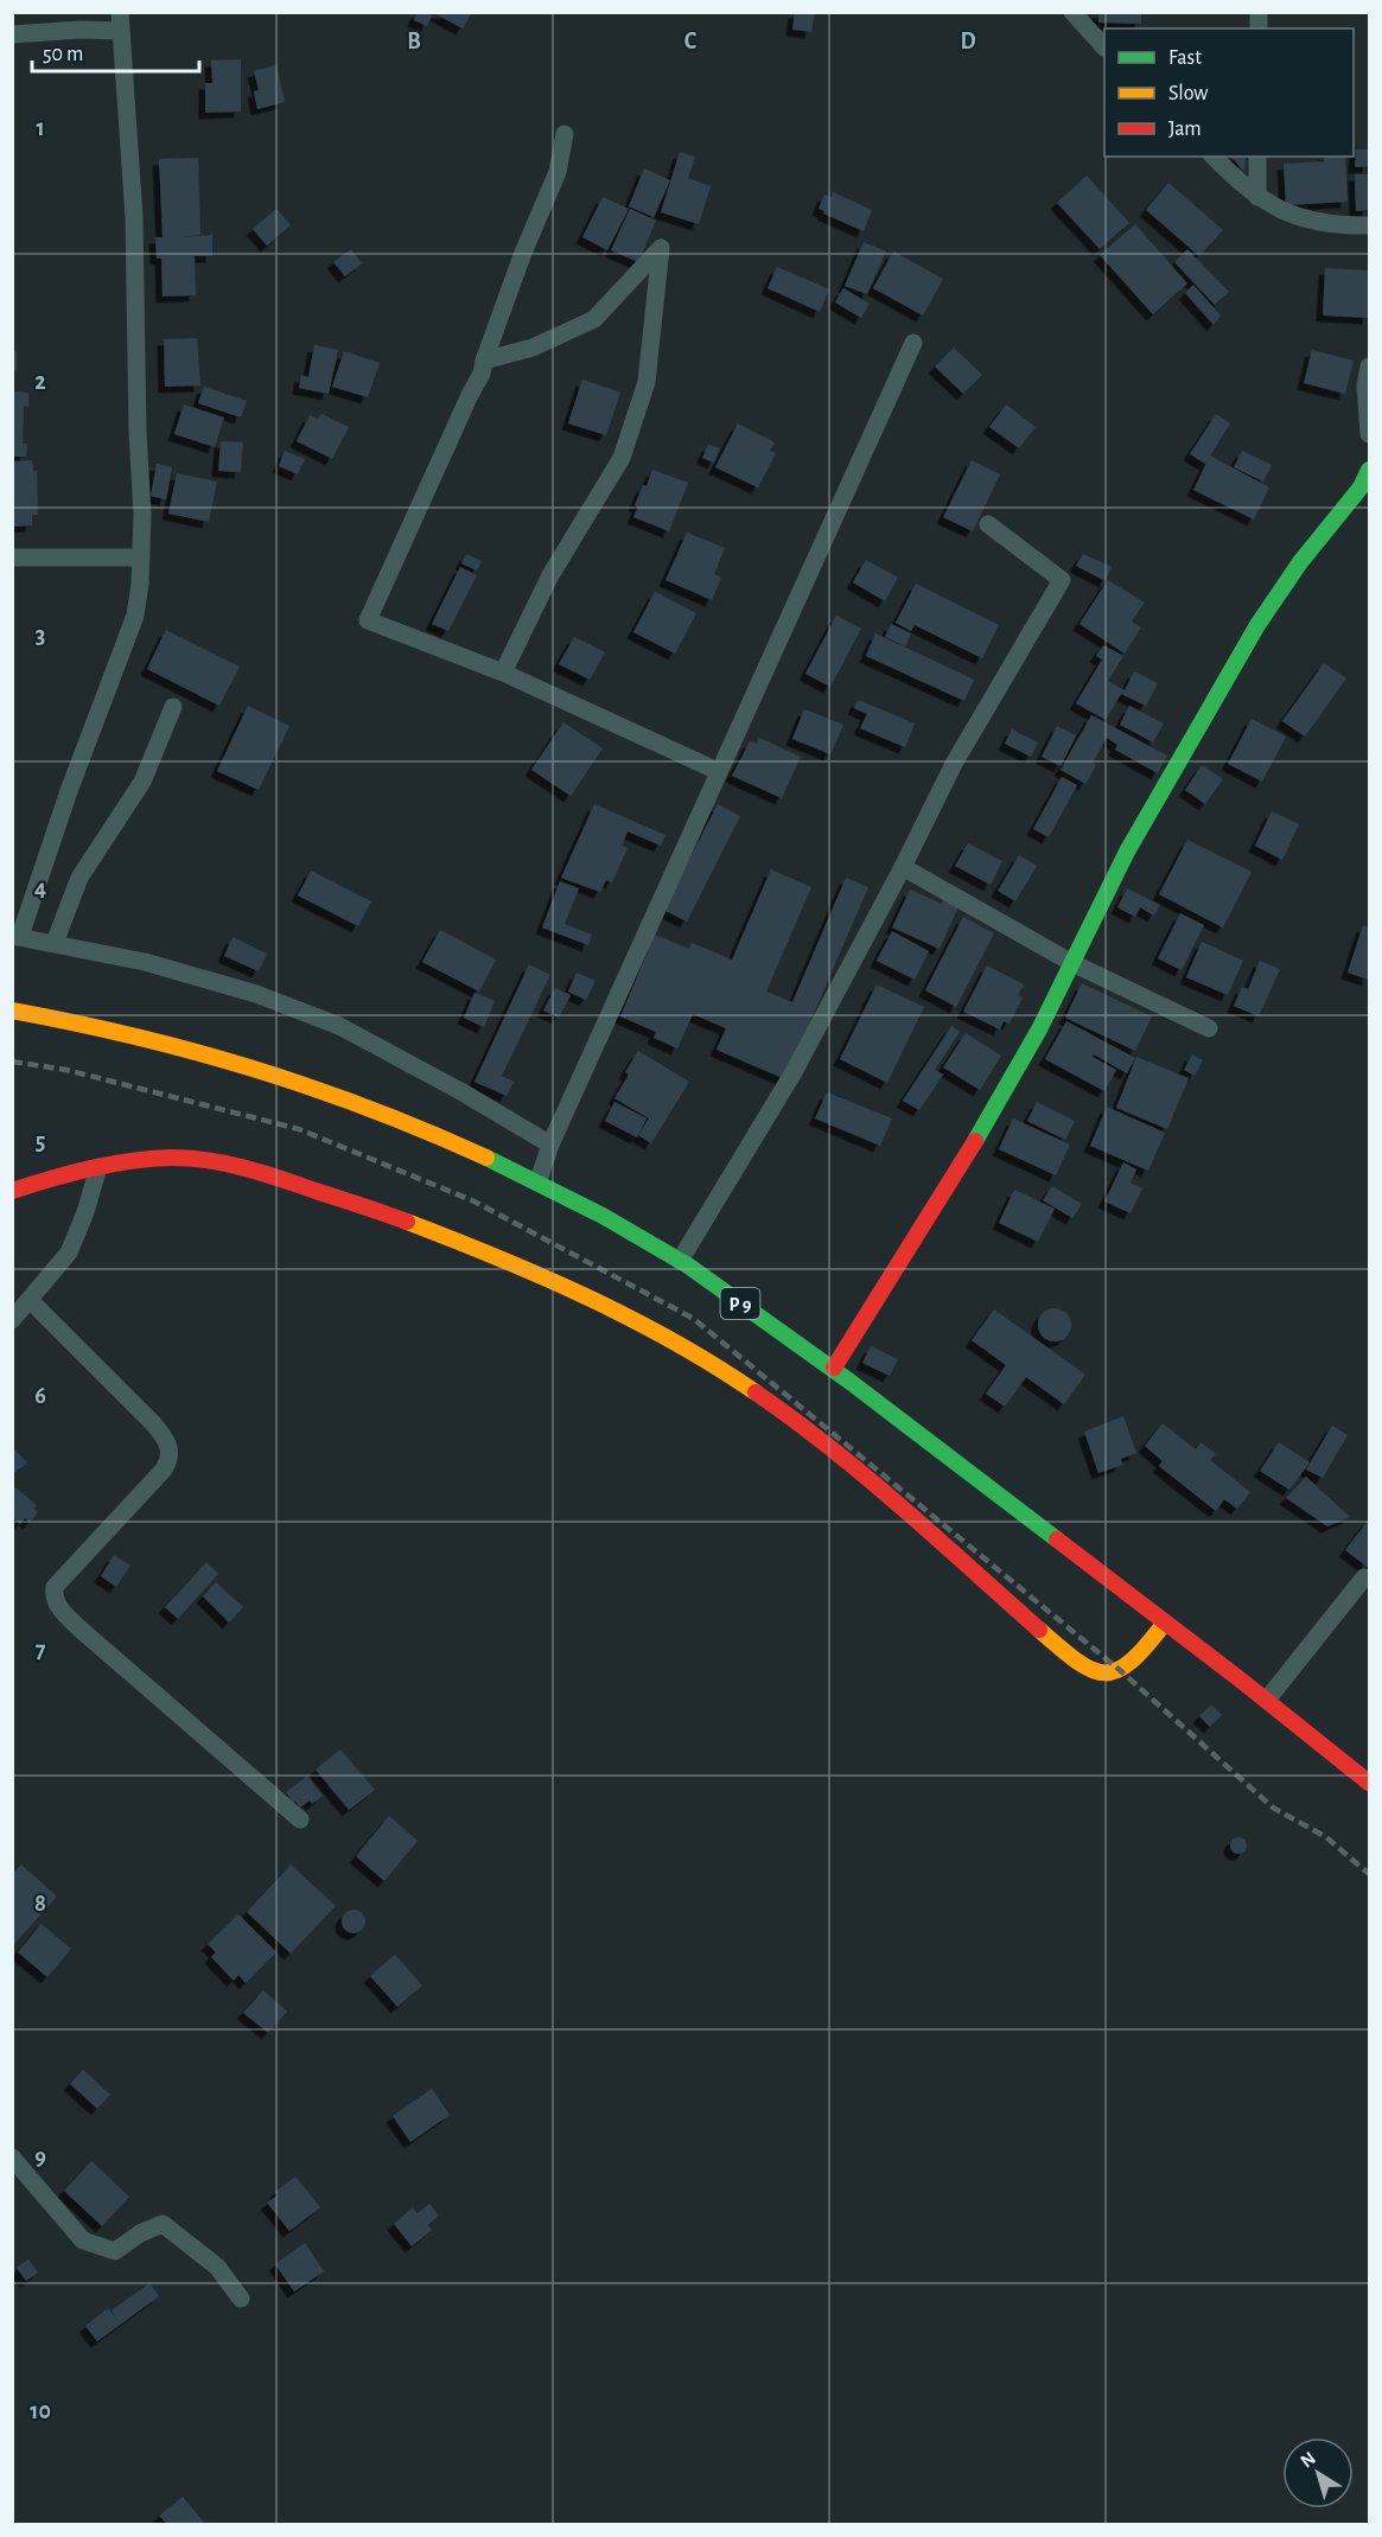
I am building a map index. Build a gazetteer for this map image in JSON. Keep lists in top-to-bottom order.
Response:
{
  "streets": {
    "street": ["P 9"]
  },
  "legend": ["Fast", "Slow", "Jam"],
  "scale_bar": "50 m",
  "north": "top left",
  "grid": {
    "columns": ["B", "C", "D"],
    "rows": [
      "1",
      "2",
      "3",
      "4",
      "5",
      "6",
      "7",
      "8",
      "9",
      "10"
    ]
  }
}
